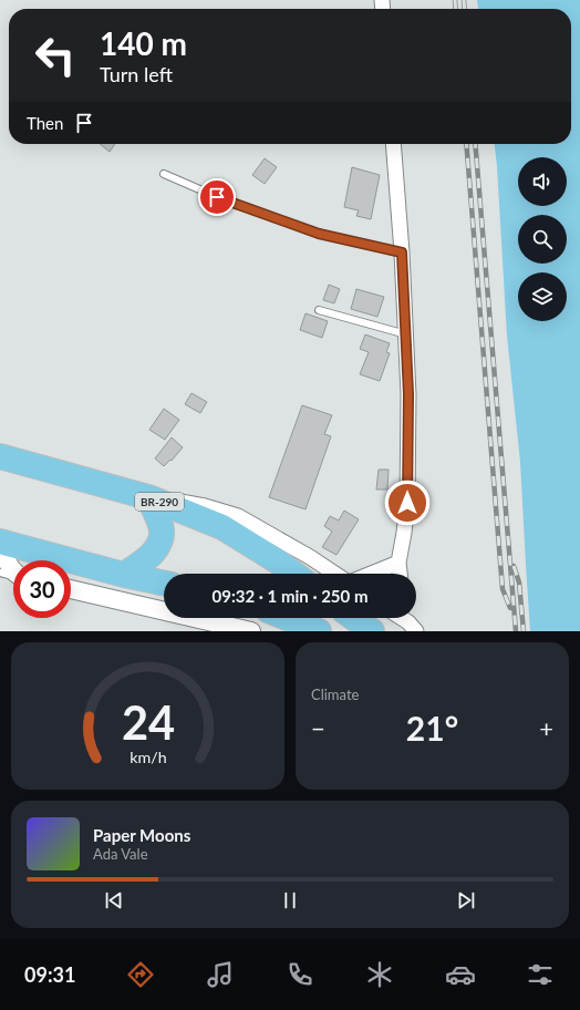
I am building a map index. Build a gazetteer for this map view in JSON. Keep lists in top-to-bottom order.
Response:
{
  "streets": {
    "highway": ["BR-290"]
  },
  "page": {
    "turn": ["140 m", "Turn left"],
    "then": "Then",
    "limit": "30",
    "trip": "09:32 · 1 min · 250 m",
    "tile": "Climate",
    "heat": ["−", "21°", "+"],
    "song": ["Paper Moons", "Ada Vale"],
    "tabs": "09:31",
    "gauge": ["24", "km/h"]
  }
}
